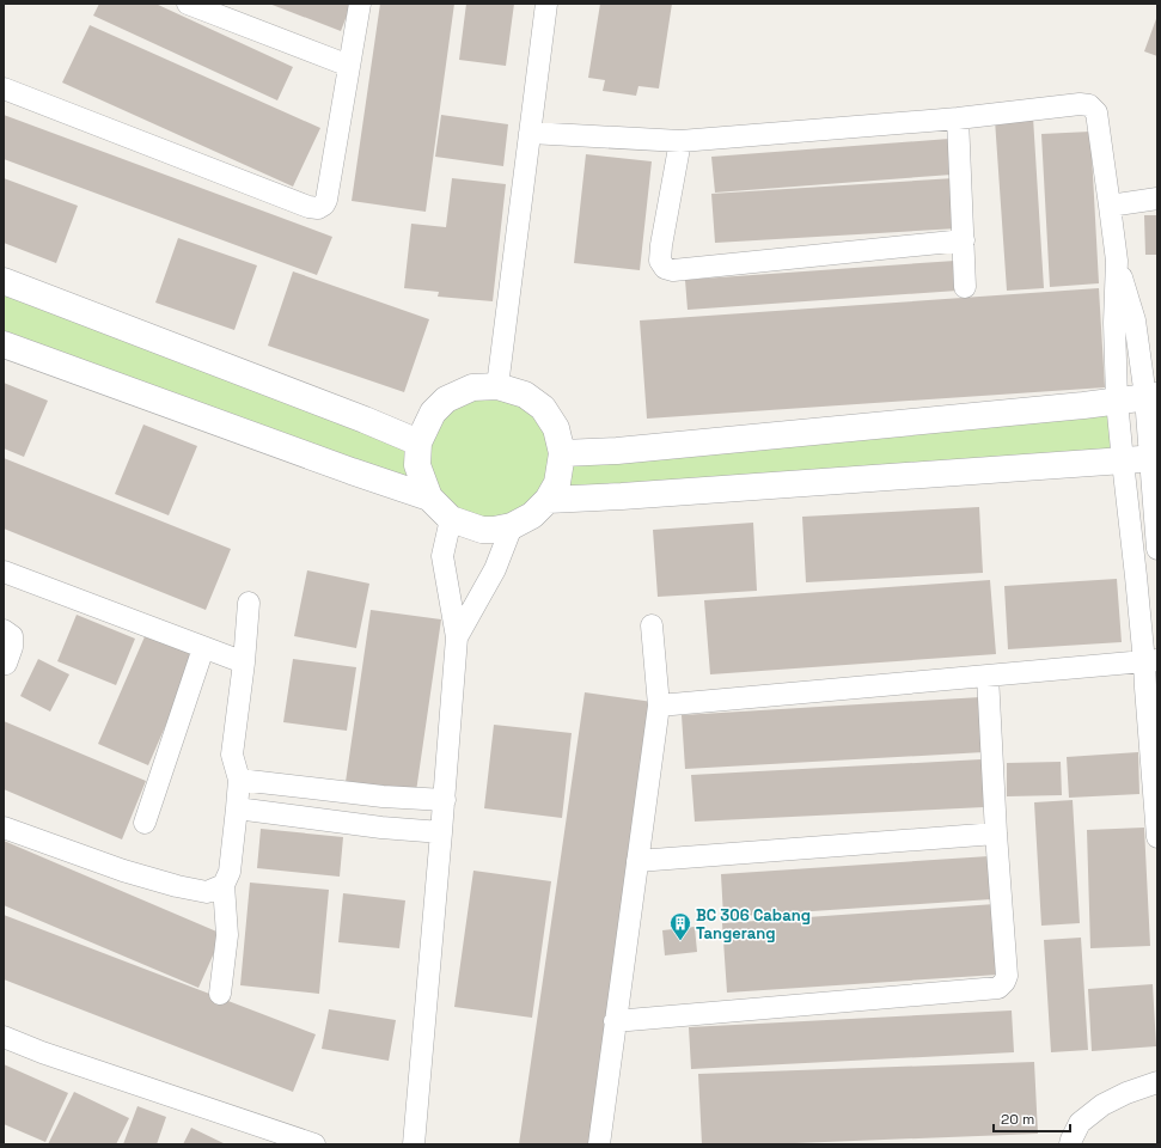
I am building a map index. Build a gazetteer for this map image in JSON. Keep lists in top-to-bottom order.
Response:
{
  "places": {
    "building": ["BC 306 Cabang Tangerang"]
  },
  "scale_bar": "20 m"
}
